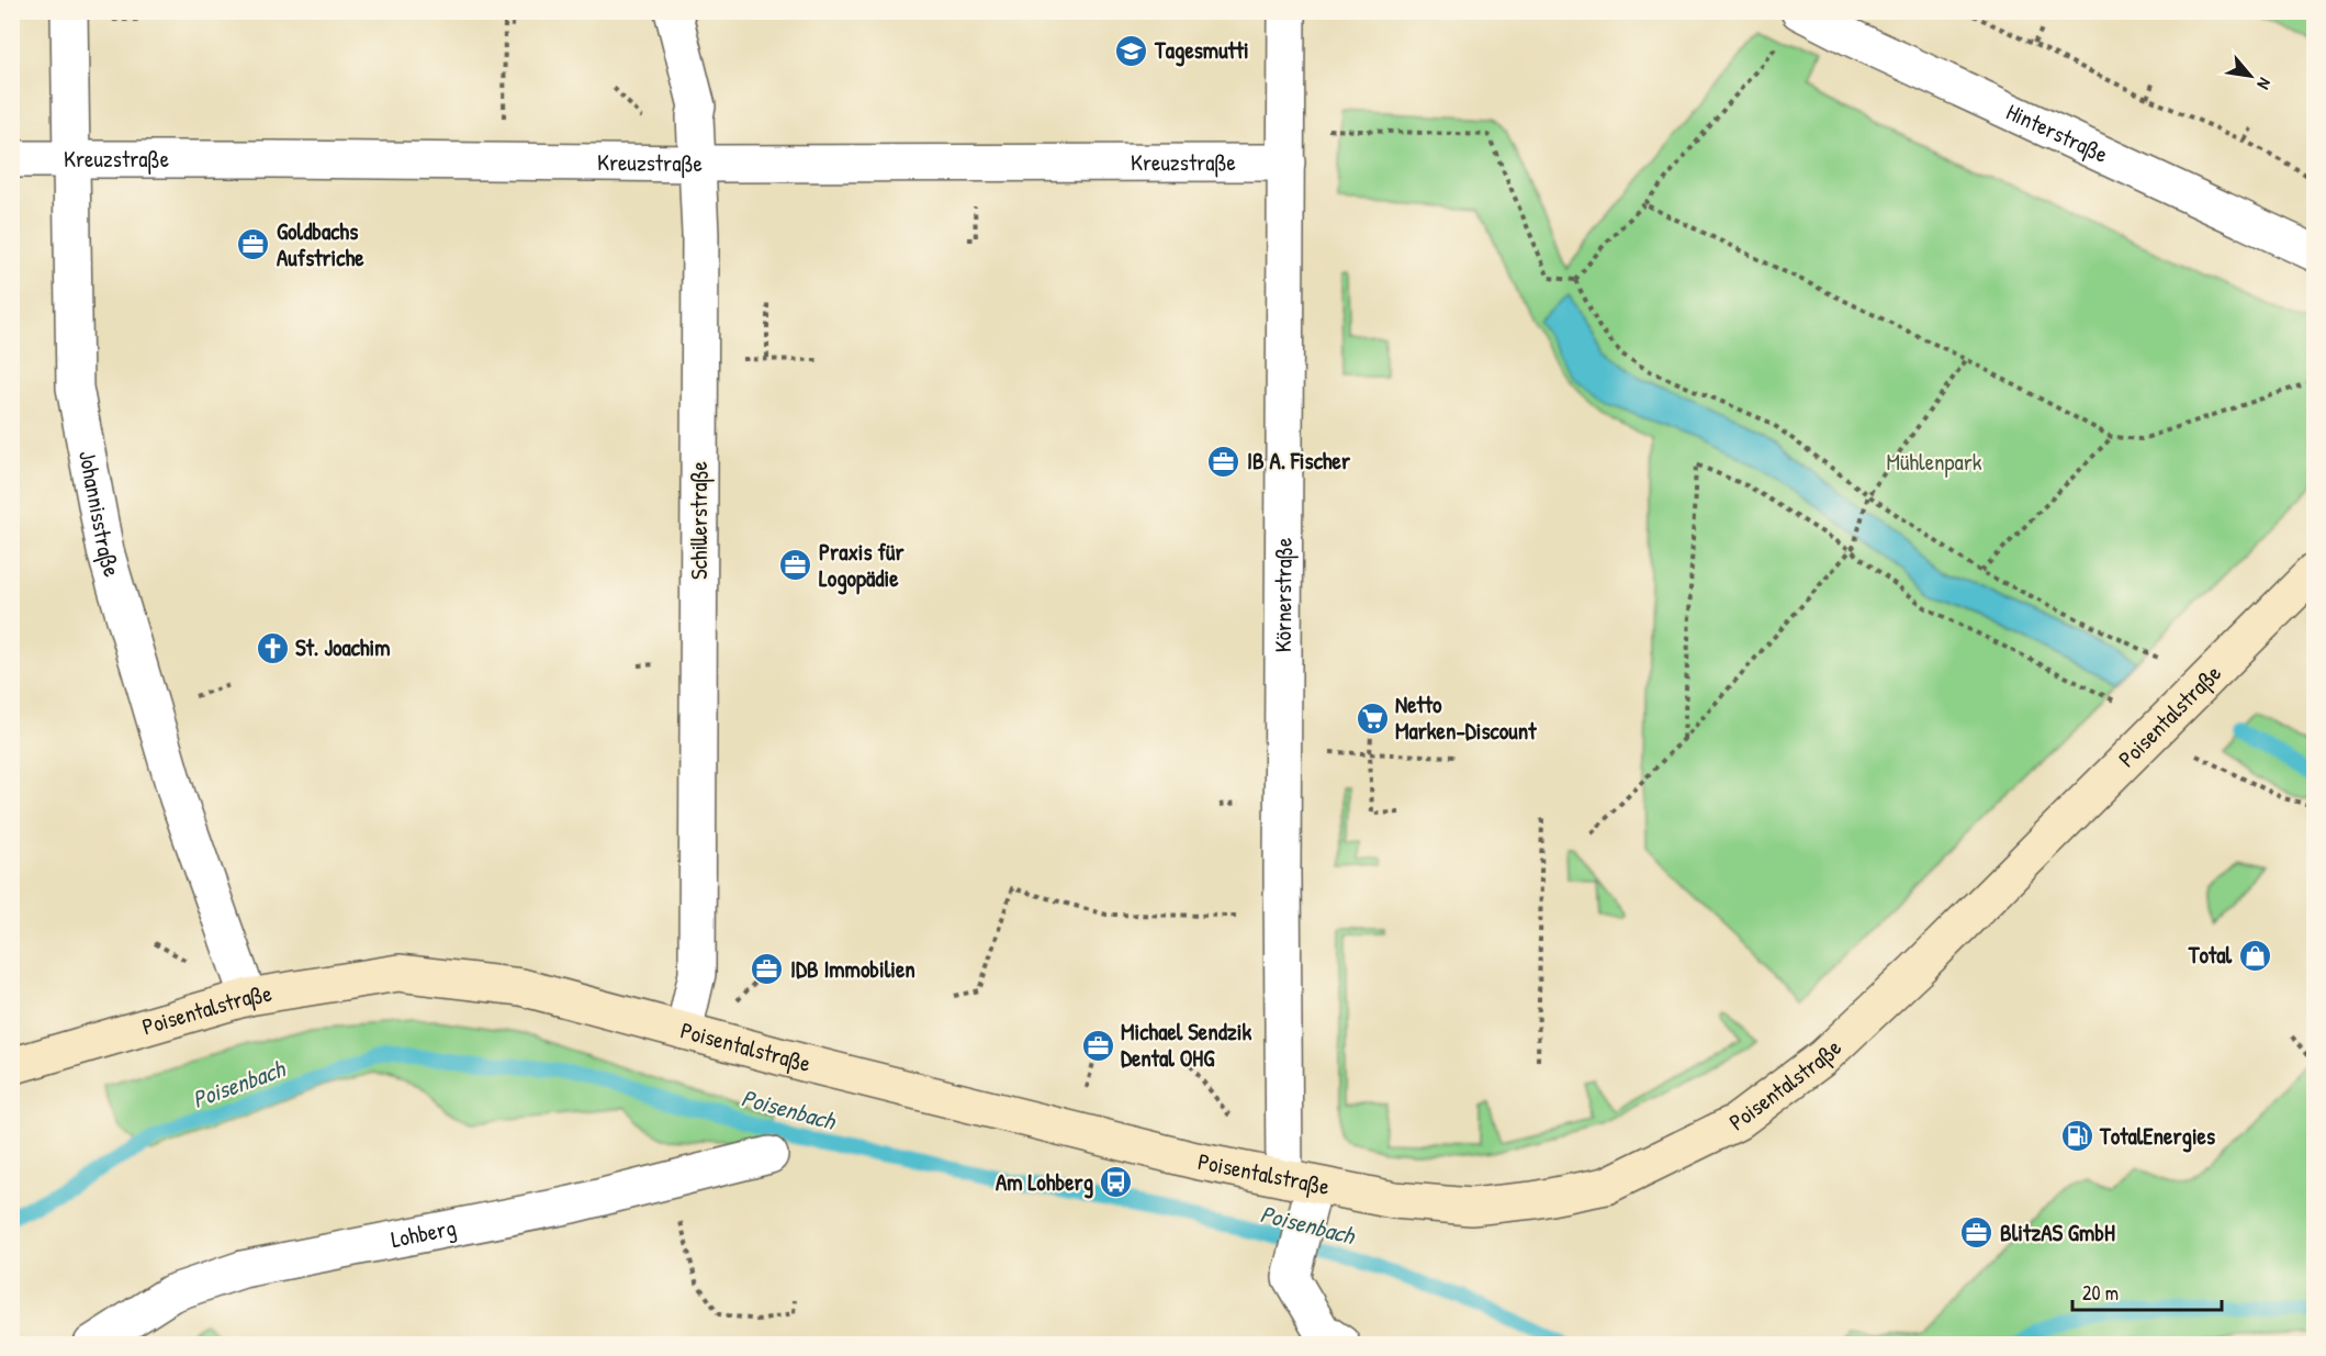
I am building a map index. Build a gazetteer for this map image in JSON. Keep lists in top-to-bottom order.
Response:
{
  "streets": {
    "main road": ["Poisentalstraße"],
    "street": [
      "Hinterstraße",
      "Kreuzstraße",
      "Johannisstraße",
      "Schillerstraße",
      "Körnerstraße",
      "Lohberg"
    ]
  },
  "crossings": [
    ["Kreuzstraße", "Johannisstraße"],
    ["Kreuzstraße", "Schillerstraße"],
    ["Kreuzstraße", "Körnerstraße"],
    ["Johannisstraße", "Poisentalstraße"],
    ["Schillerstraße", "Poisentalstraße"],
    ["Körnerstraße", "Poisentalstraße"]
  ],
  "water": ["Poisenbach"],
  "parks": ["Mühlenpark"],
  "places": {
    "school or university": ["Tagesmutti"],
    "office": [
      "Goldbachs Aufstriche",
      "IB A. Fischer",
      "Praxis für Logopädie",
      "IDB Immobilien",
      "Michael Sendzik Dental OHG",
      "BlitzAS GmbH"
    ],
    "church": ["St. Joachim"],
    "supermarket": ["Netto Marken-Discount"],
    "shop": ["Total"],
    "fuel station": ["TotalEnergies"],
    "bus stop": ["Am Lohberg"]
  },
  "scale_bar": "20 m",
  "north": "bottom right"
}
